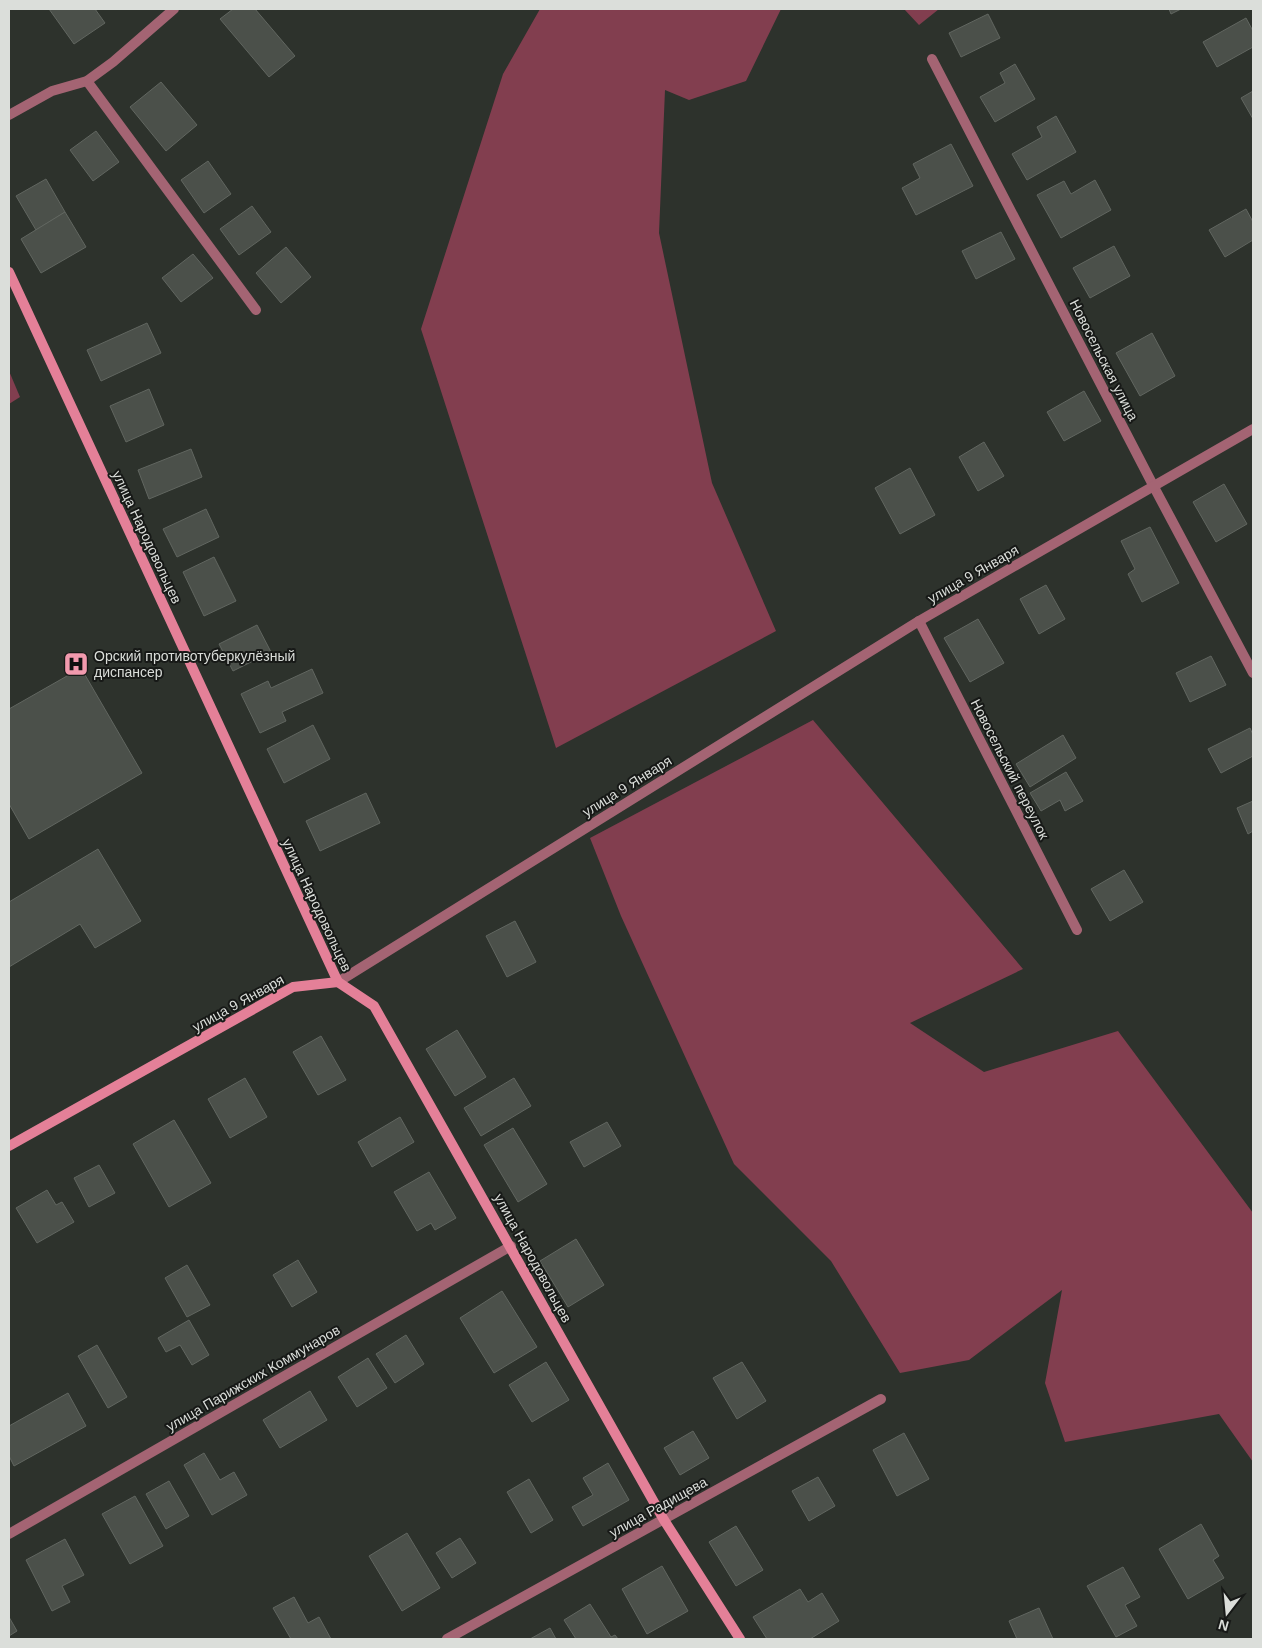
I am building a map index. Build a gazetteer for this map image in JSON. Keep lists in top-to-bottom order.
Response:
{
  "streets": {
    "main road": ["улица Народовольцев", "улица 9 Января"],
    "street": [
      "Новосельская улица",
      "Новосельский переулок",
      "улица Парижских Коммунаров",
      "улица Радищева"
    ]
  },
  "crossings": [
    ["Новосельская улица", "улица 9 Января"],
    ["улица Народовольцев", "улица 9 Января"],
    ["улица Народовольцев", "улица Парижских Коммунаров"],
    ["улица Народовольцев", "улица Радищева"],
    ["улица 9 Января", "Новосельский переулок"]
  ],
  "places": {
    "hospital": ["Орский противотуберкулёзный диспансер"]
  },
  "north": "bottom"
}
